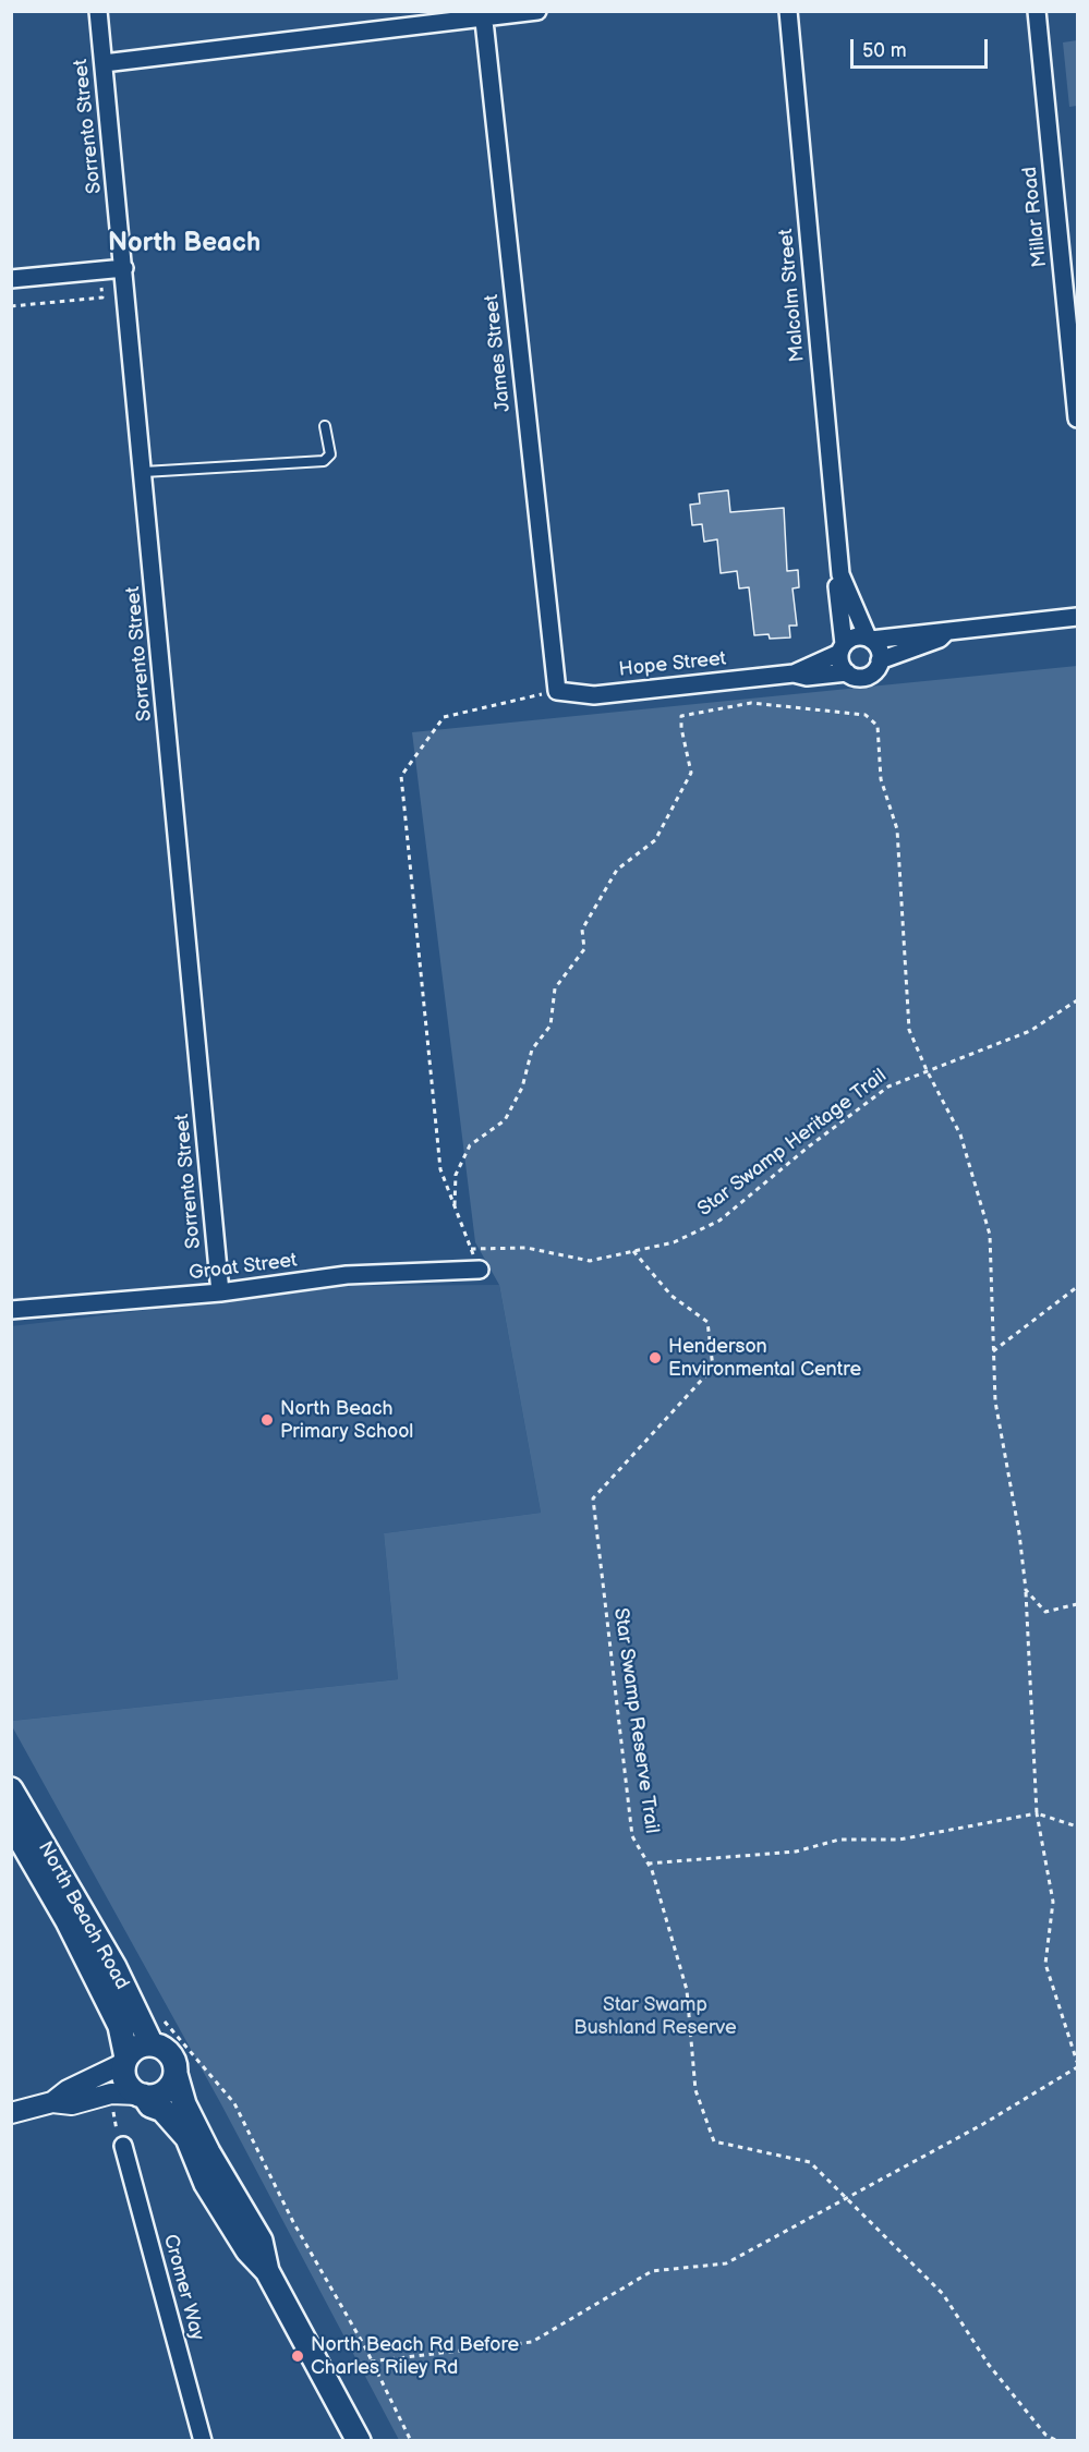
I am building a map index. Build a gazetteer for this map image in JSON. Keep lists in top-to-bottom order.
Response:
{
  "streets": {
    "main road": ["North Beach Road"],
    "street": [
      "Sorrento Street",
      "Millar Road",
      "Malcolm Street",
      "James Street",
      "Hope Street",
      "Groat Street",
      "Cromer Way"
    ],
    "path": ["Star Swamp Heritage Trail", "Star Swamp Reserve Trail"]
  },
  "crossings": [
    ["Sorrento Street", "Groat Street"],
    ["Malcolm Street", "Hope Street"],
    ["James Street", "Hope Street"],
    ["Star Swamp Heritage Trail", "Star Swamp Reserve Trail"]
  ],
  "districts": ["North Beach"],
  "parks": ["Star Swamp Bushland Reserve"],
  "places": ["Henderson Environmental Centre", "North Beach Primary School", "North Beach Rd Before Charles Riley Rd"],
  "scale_bar": "50 m"
}
